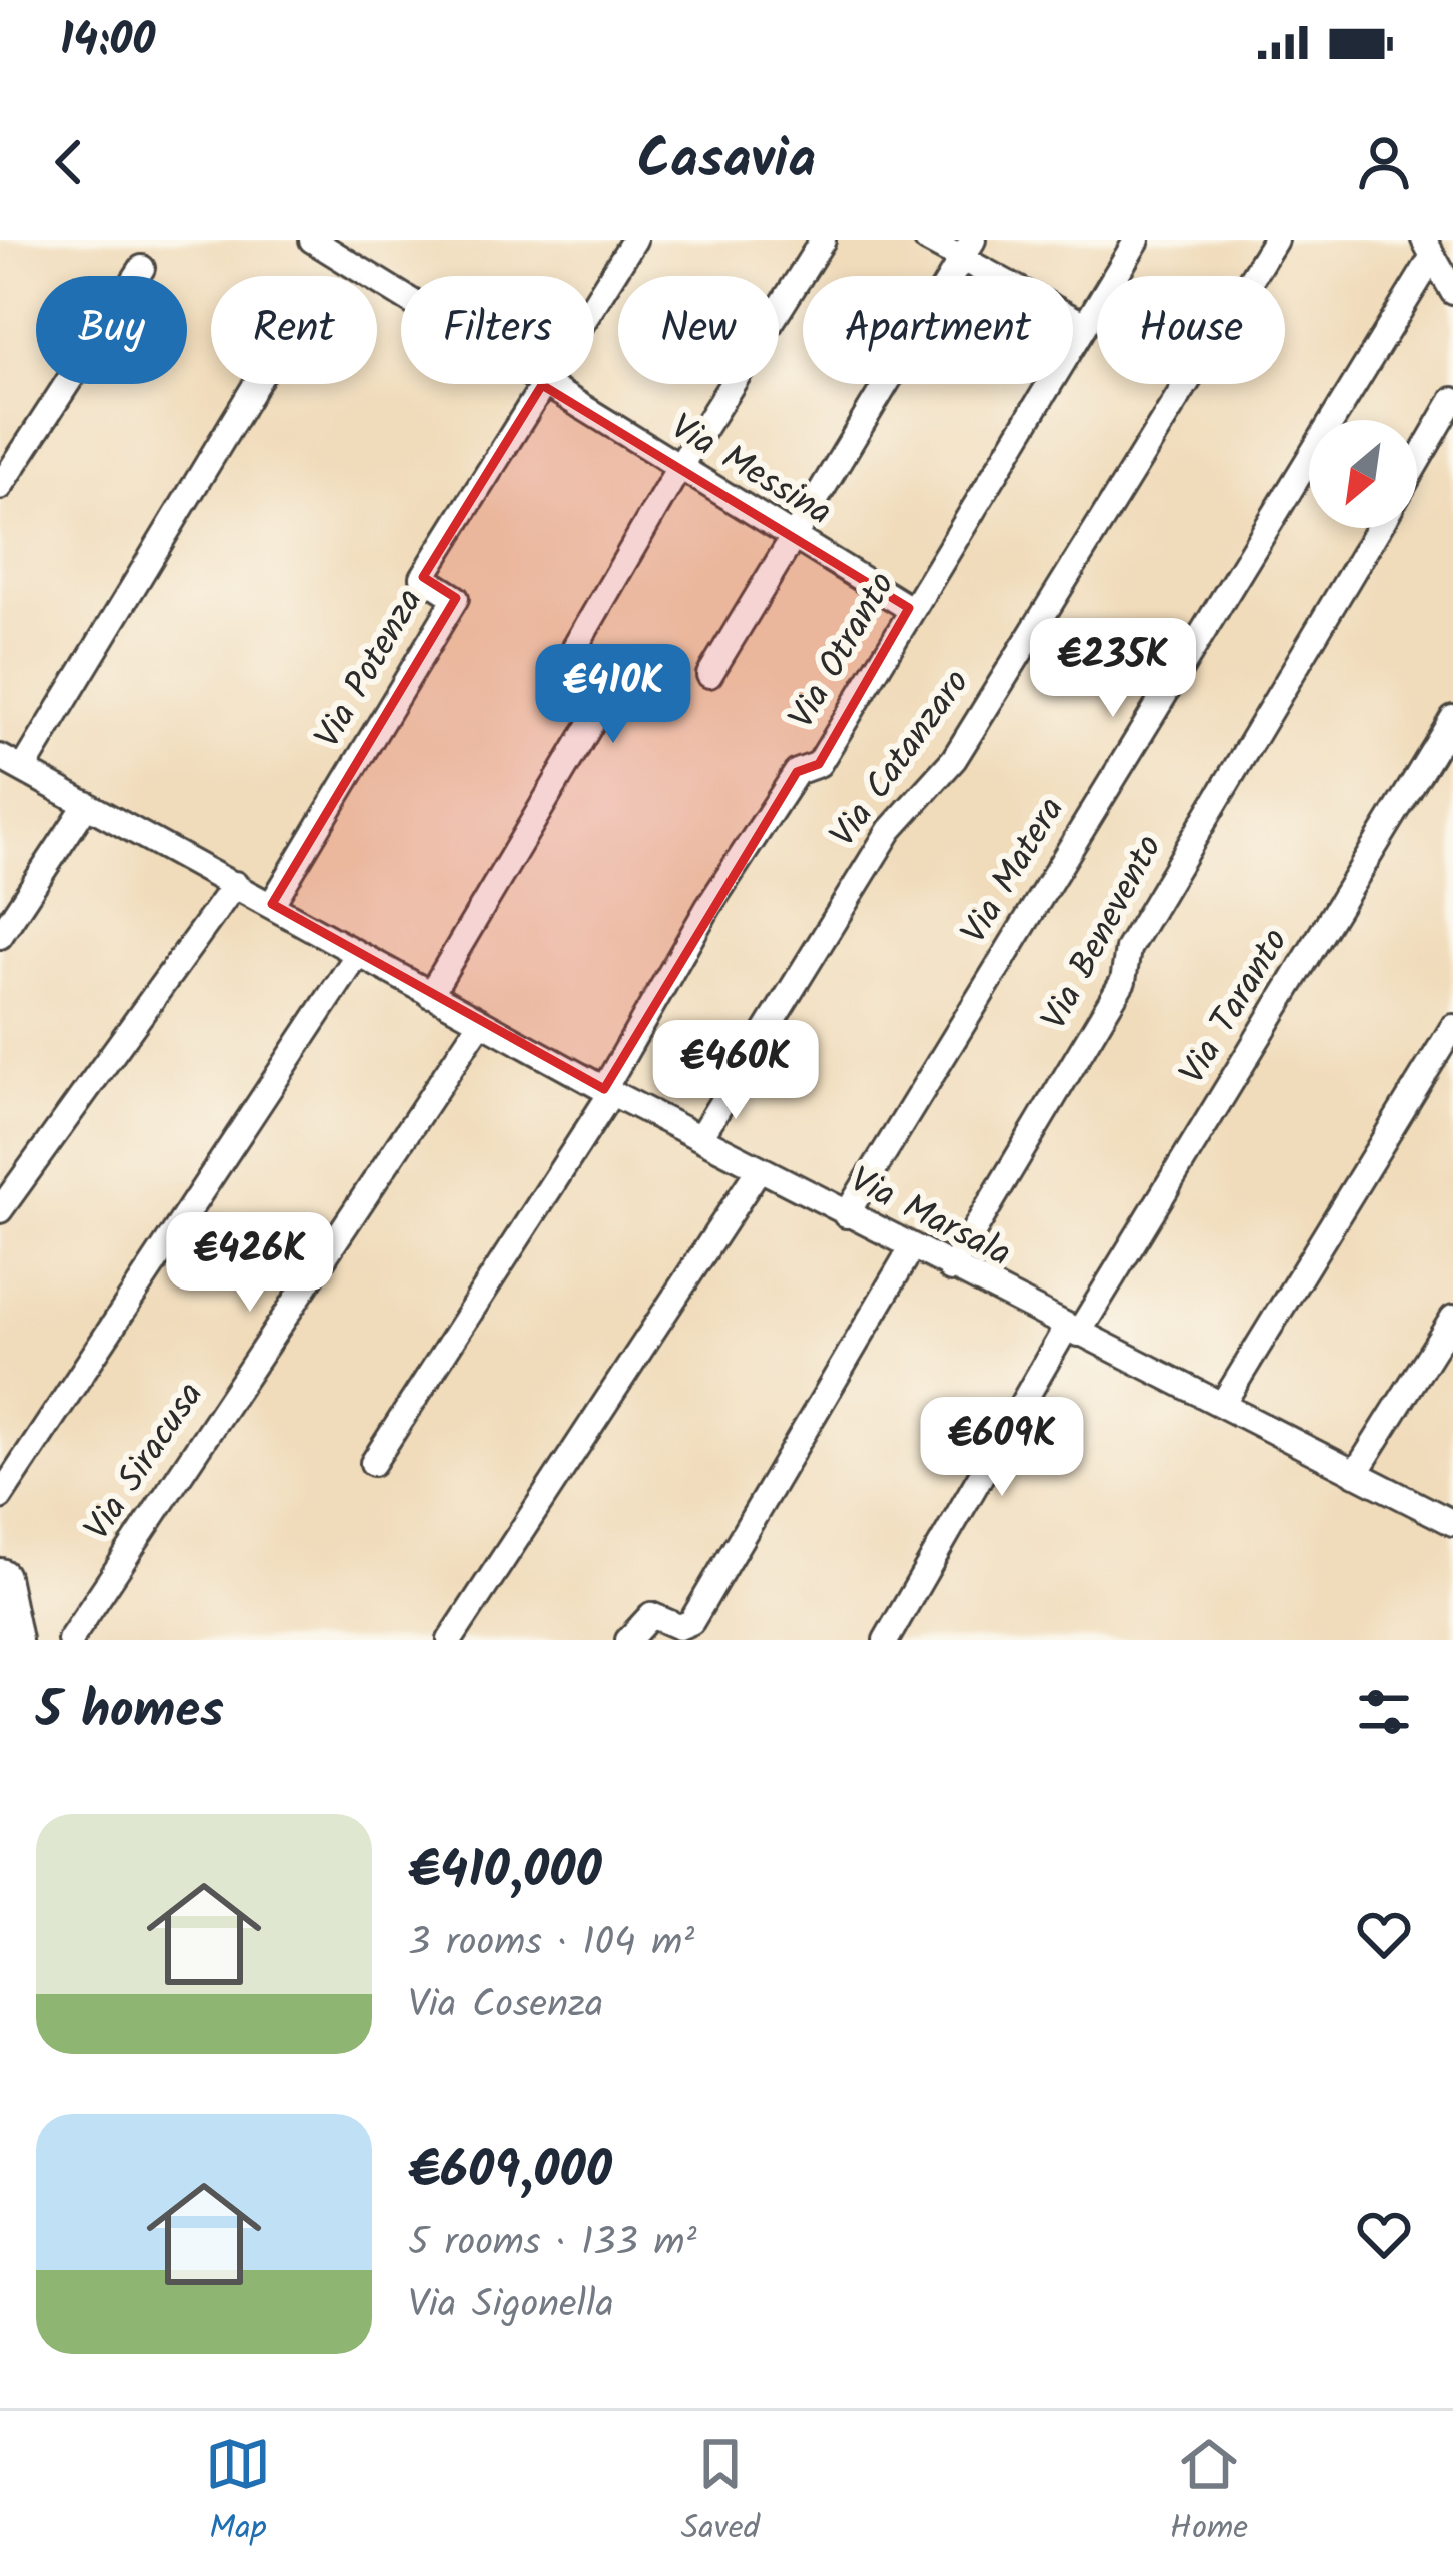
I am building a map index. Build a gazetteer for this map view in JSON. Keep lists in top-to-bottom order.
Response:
{
  "streets": {
    "street": [
      "Via Messina",
      "Via Otranto",
      "Via Potenza",
      "Via Catanzaro",
      "Via Matera",
      "Via Benevento",
      "Via Taranto",
      "Via Marsala",
      "Via Siracusa"
    ]
  },
  "crossings": [
    ["Via Messina", "Via Otranto"],
    ["Via Messina", "Via Potenza"],
    ["Via Otranto", "Via Marsala"],
    ["Via Potenza", "Via Marsala"],
    ["Via Catanzaro", "Via Marsala"],
    ["Via Matera", "Via Marsala"],
    ["Via Benevento", "Via Marsala"],
    ["Via Taranto", "Via Marsala"],
    ["Via Marsala", "Via Siracusa"]
  ],
  "north": "bottom left",
  "page": {
    "status": "14:00",
    "header": "Casavia",
    "chip": [
      "Buy",
      "Rent",
      "Filters",
      "New",
      "Apartment",
      "House"
    ],
    "price": [
      "€235K",
      "€410K",
      "€460K",
      "€426K",
      "€609K"
    ],
    "heading": "5 homes",
    "list": [
      {
        "name": "€410,000",
        "note": "3 rooms · 104 m² · Via Cosenza"
      },
      {
        "name": "€609,000",
        "note": "5 rooms · 133 m² · Via Sigonella"
      }
    ],
    "tabs": ["Map", "Saved", "Home"]
  }
}
